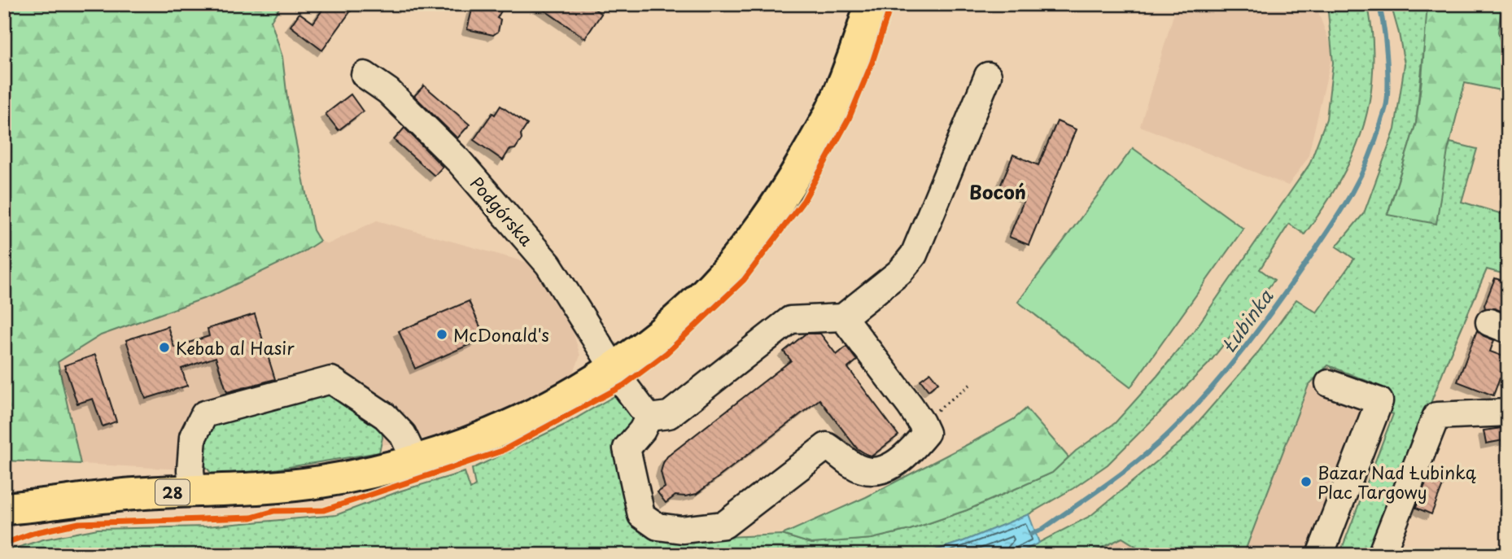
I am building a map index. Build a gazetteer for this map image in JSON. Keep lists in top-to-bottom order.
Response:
{
  "streets": {
    "main road": ["28"],
    "lane": ["Podgórska"]
  },
  "crossings": [
    ["Podgórska", "28"]
  ],
  "districts": ["Bocoń"],
  "water": ["Łubinka"],
  "places": ["McDonald's", "Kebab al Hasir", "Bazar Nad Łubinką Plac Targowy"]
}
